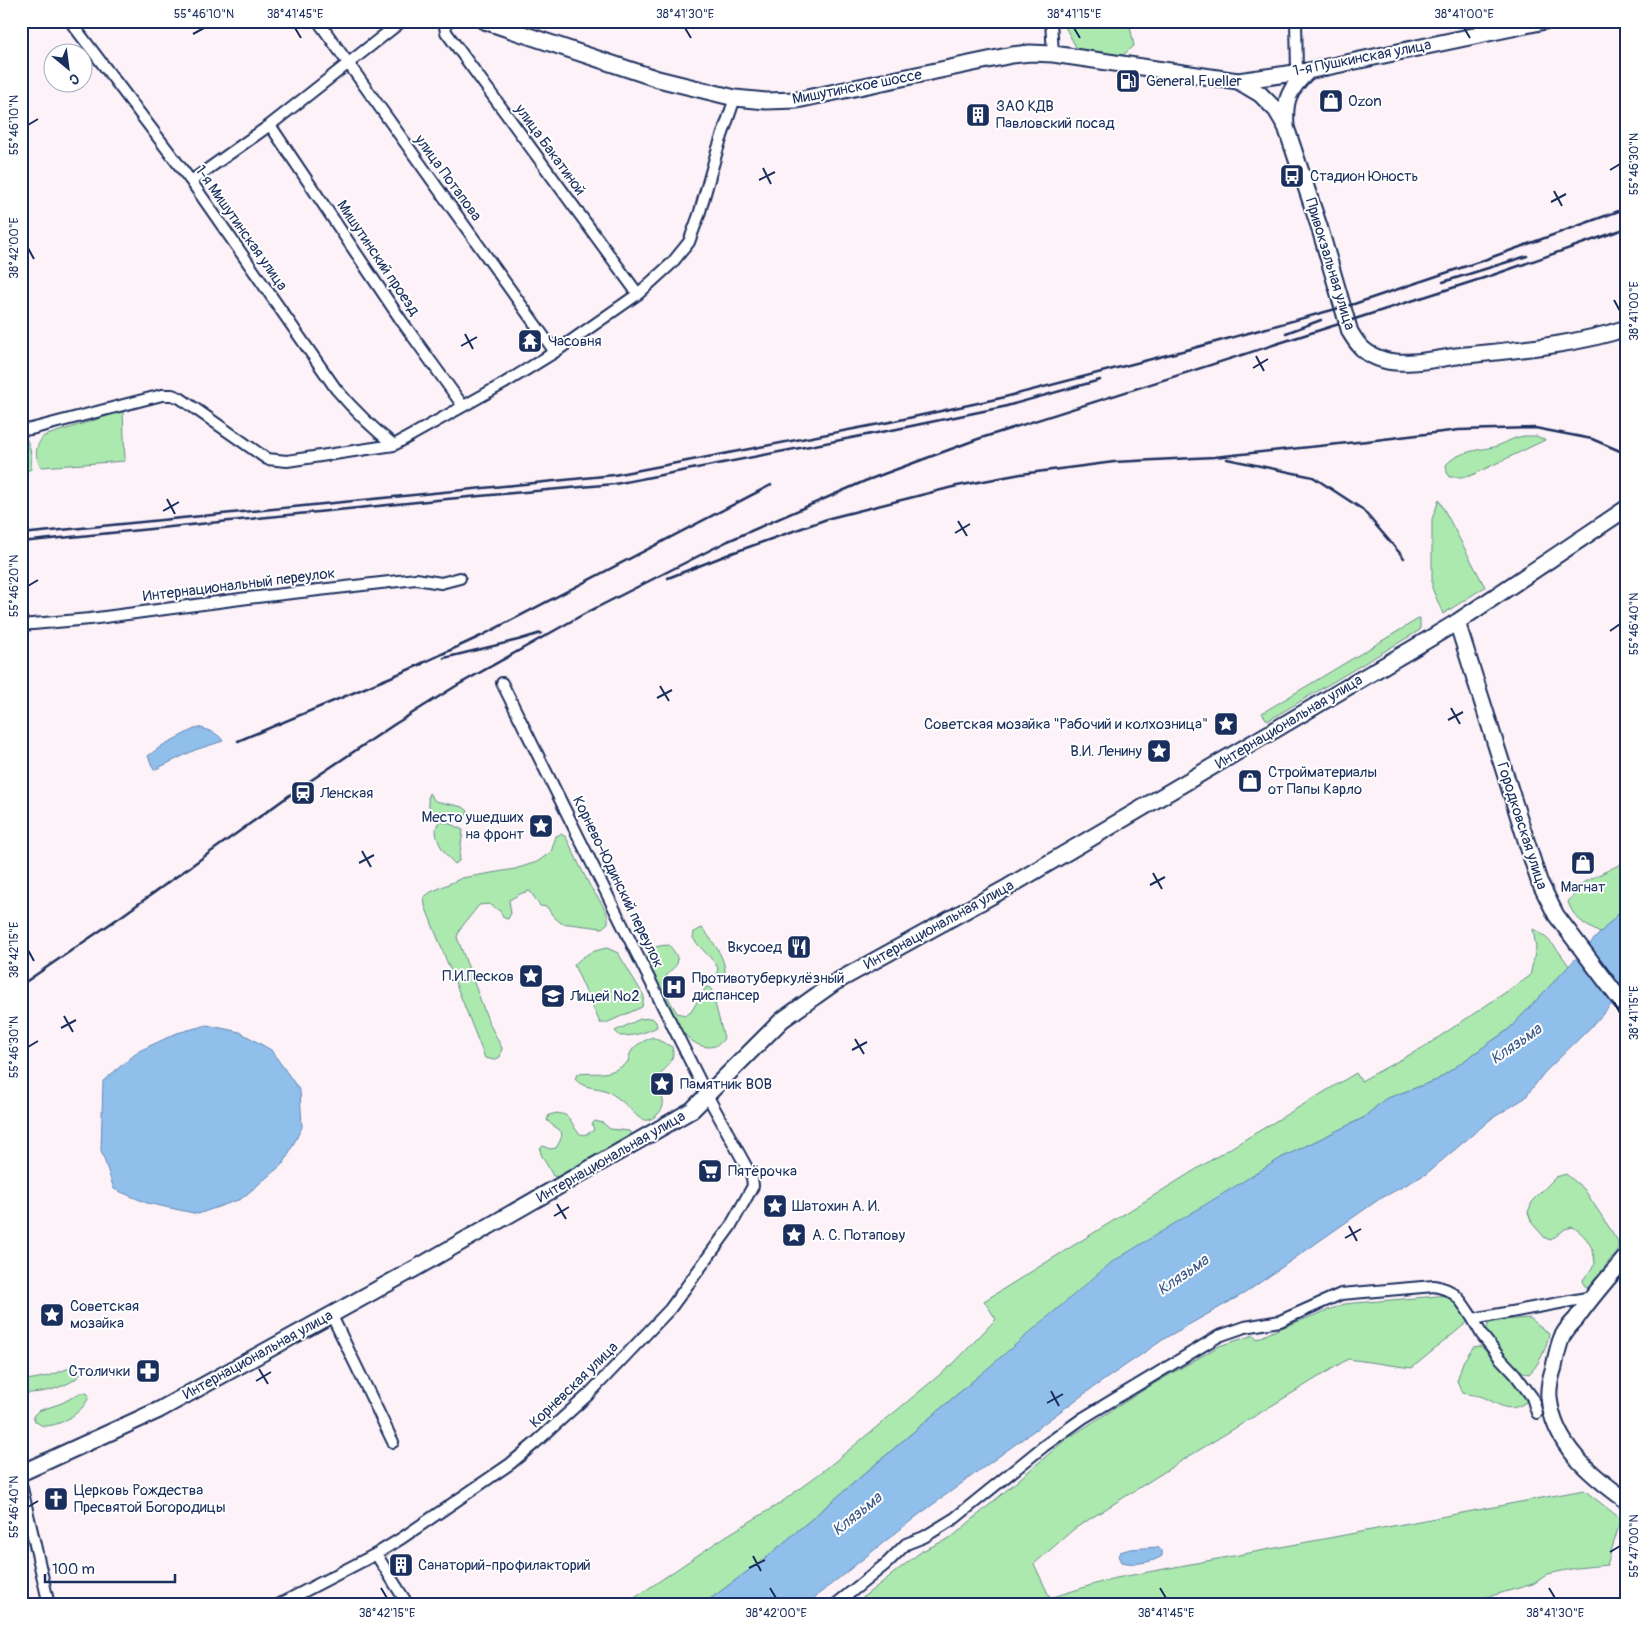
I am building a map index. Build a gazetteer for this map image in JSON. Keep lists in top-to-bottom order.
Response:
{
  "streets": {
    "main road": [
      "1-я Пушкинская улица",
      "Мишутинское шоссе",
      "Привокзальная улица",
      "Интернациональная улица",
      "Городковская улица"
    ],
    "street": [
      "улица Бакатиной",
      "улица Потапова",
      "1-я Мишутинская улица",
      "Мишутинский проезд",
      "Интернациональный переулок",
      "Корнево-Юдинский переулок",
      "Корневская улица"
    ]
  },
  "crossings": [
    ["1-я Пушкинская улица", "Мишутинское шоссе"],
    ["1-я Пушкинская улица", "Привокзальная улица"],
    ["Мишутинское шоссе", "Привокзальная улица"],
    ["Интернациональная улица", "Городковская улица"],
    ["Интернациональная улица", "Корнево-Юдинский переулок"],
    ["Интернациональная улица", "Корневская улица"],
    ["Корнево-Юдинский переулок", "Корневская улица"]
  ],
  "water": ["Клязьма"],
  "places": {
    "fuel station": ["General Fueller"],
    "shop": ["Ozon", "Стройматериалы от Папы Карло", "Магнат"],
    "building": ["ЗАО КДВ Павловский посад", "Санаторий-профилакторий"],
    "bus stop": ["Стадион Юность"],
    "temple": ["Часовня"],
    "place": [
      "Советская мозайка \"Рабочий и колхозница\"",
      "В.И. Ленину",
      "Место ушедших на фронт",
      "П.И.Песков",
      "Памятник ВОВ",
      "Шатохин А. И.",
      "А. С. Потапову",
      "Советская мозайка"
    ],
    "station": ["Ленская"],
    "restaurant": ["Вкусоед"],
    "hospital": ["Противотуберкулёзный диспансер"],
    "school or university": ["Лицей №2"],
    "supermarket": ["Пятёрочка"],
    "pharmacy": ["Столички"],
    "church": ["Церковь Рождества Пресвятой Богородицы"]
  },
  "scale_bar": "100 m",
  "north": "bottom right",
  "coordinates": [
    "55°46'10\"N",
    "38°41'45\"E",
    "38°41'30\"E",
    "38°41'15\"E",
    "38°41'00\"E",
    "55°46'30\"N",
    "38°42'00\"E",
    "55°46'20\"N",
    "55°46'40\"N",
    "38°42'15\"E",
    "55°47'00\"N"
  ]
}
